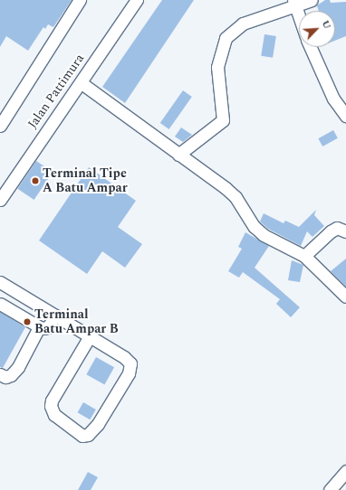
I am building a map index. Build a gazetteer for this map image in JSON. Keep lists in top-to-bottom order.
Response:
{
  "streets": {
    "street": ["Jalan Pattimura"]
  },
  "places": ["Terminal Tipe A Batu Ampar", "Terminal Batu Ampar B"],
  "north": "top right"
}
